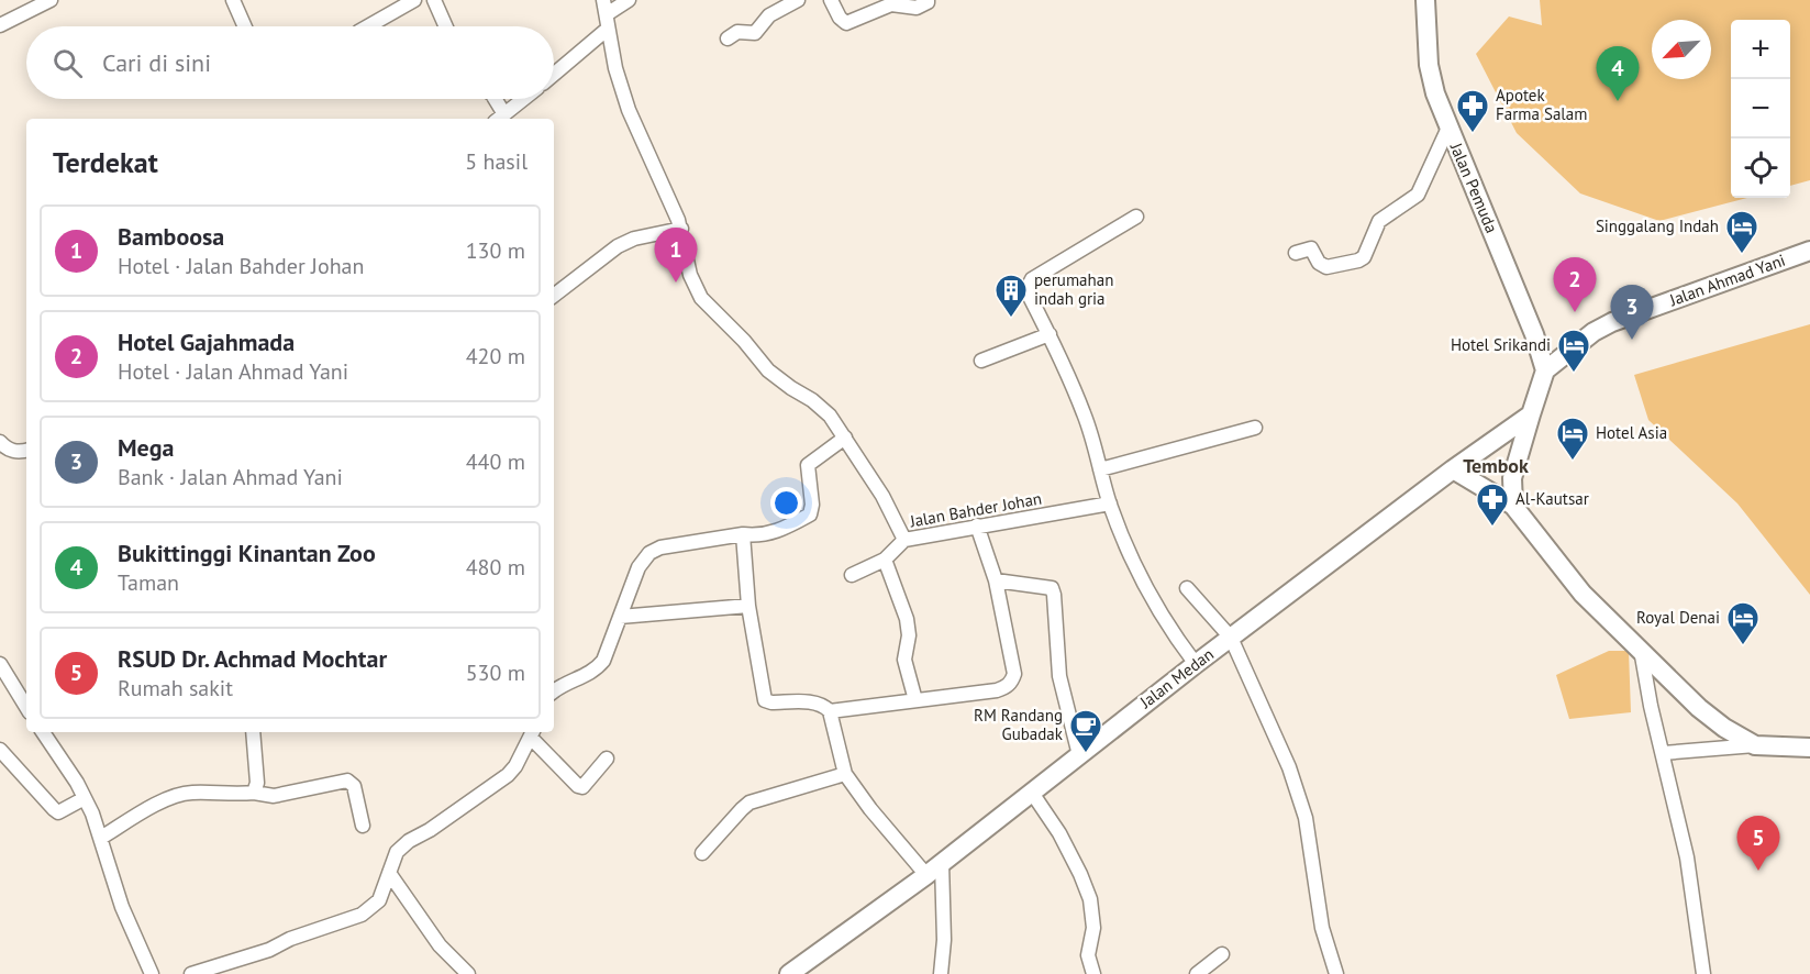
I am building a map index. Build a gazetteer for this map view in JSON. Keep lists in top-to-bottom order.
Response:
{
  "streets": {
    "main road": ["Jalan Pemuda", "Jalan Ahmad Yani", "Jalan Medan"],
    "street": ["Jalan Bahder Johan"]
  },
  "crossings": [
    ["Jalan Pemuda", "Jalan Ahmad Yani"]
  ],
  "districts": ["Tembok"],
  "places": {
    "pharmacy": ["Apotek Farma Salam", "Al-Kautsar"],
    "hotel": [
      "Singgalang Indah",
      "Hotel Srikandi",
      "Hotel Asia",
      "Royal Denai"
    ],
    "building": ["perumahan indah gria"],
    "cafe": ["RM Randang Gubadak"]
  },
  "north": "bottom left",
  "page": {
    "map_buttons": ["+", "−"],
    "search": "Cari di sini",
    "pins": [
      "4",
      "1",
      "2",
      "3",
      "5"
    ],
    "heading": ["Terdekat", "5 hasil"],
    "list": [
      {
        "mark": "1",
        "name": "Bamboosa",
        "note": "Hotel · Jalan Bahder Johan",
        "value": "130 m"
      },
      {
        "mark": "2",
        "name": "Hotel Gajahmada",
        "note": "Hotel · Jalan Ahmad Yani",
        "value": "420 m"
      },
      {
        "mark": "3",
        "name": "Mega",
        "note": "Bank · Jalan Ahmad Yani",
        "value": "440 m"
      },
      {
        "mark": "4",
        "name": "Bukittinggi Kinantan Zoo",
        "note": "Taman",
        "value": "480 m"
      },
      {
        "mark": "5",
        "name": "RSUD Dr. Achmad Mochtar",
        "note": "Rumah sakit",
        "value": "530 m"
      }
    ]
  }
}
